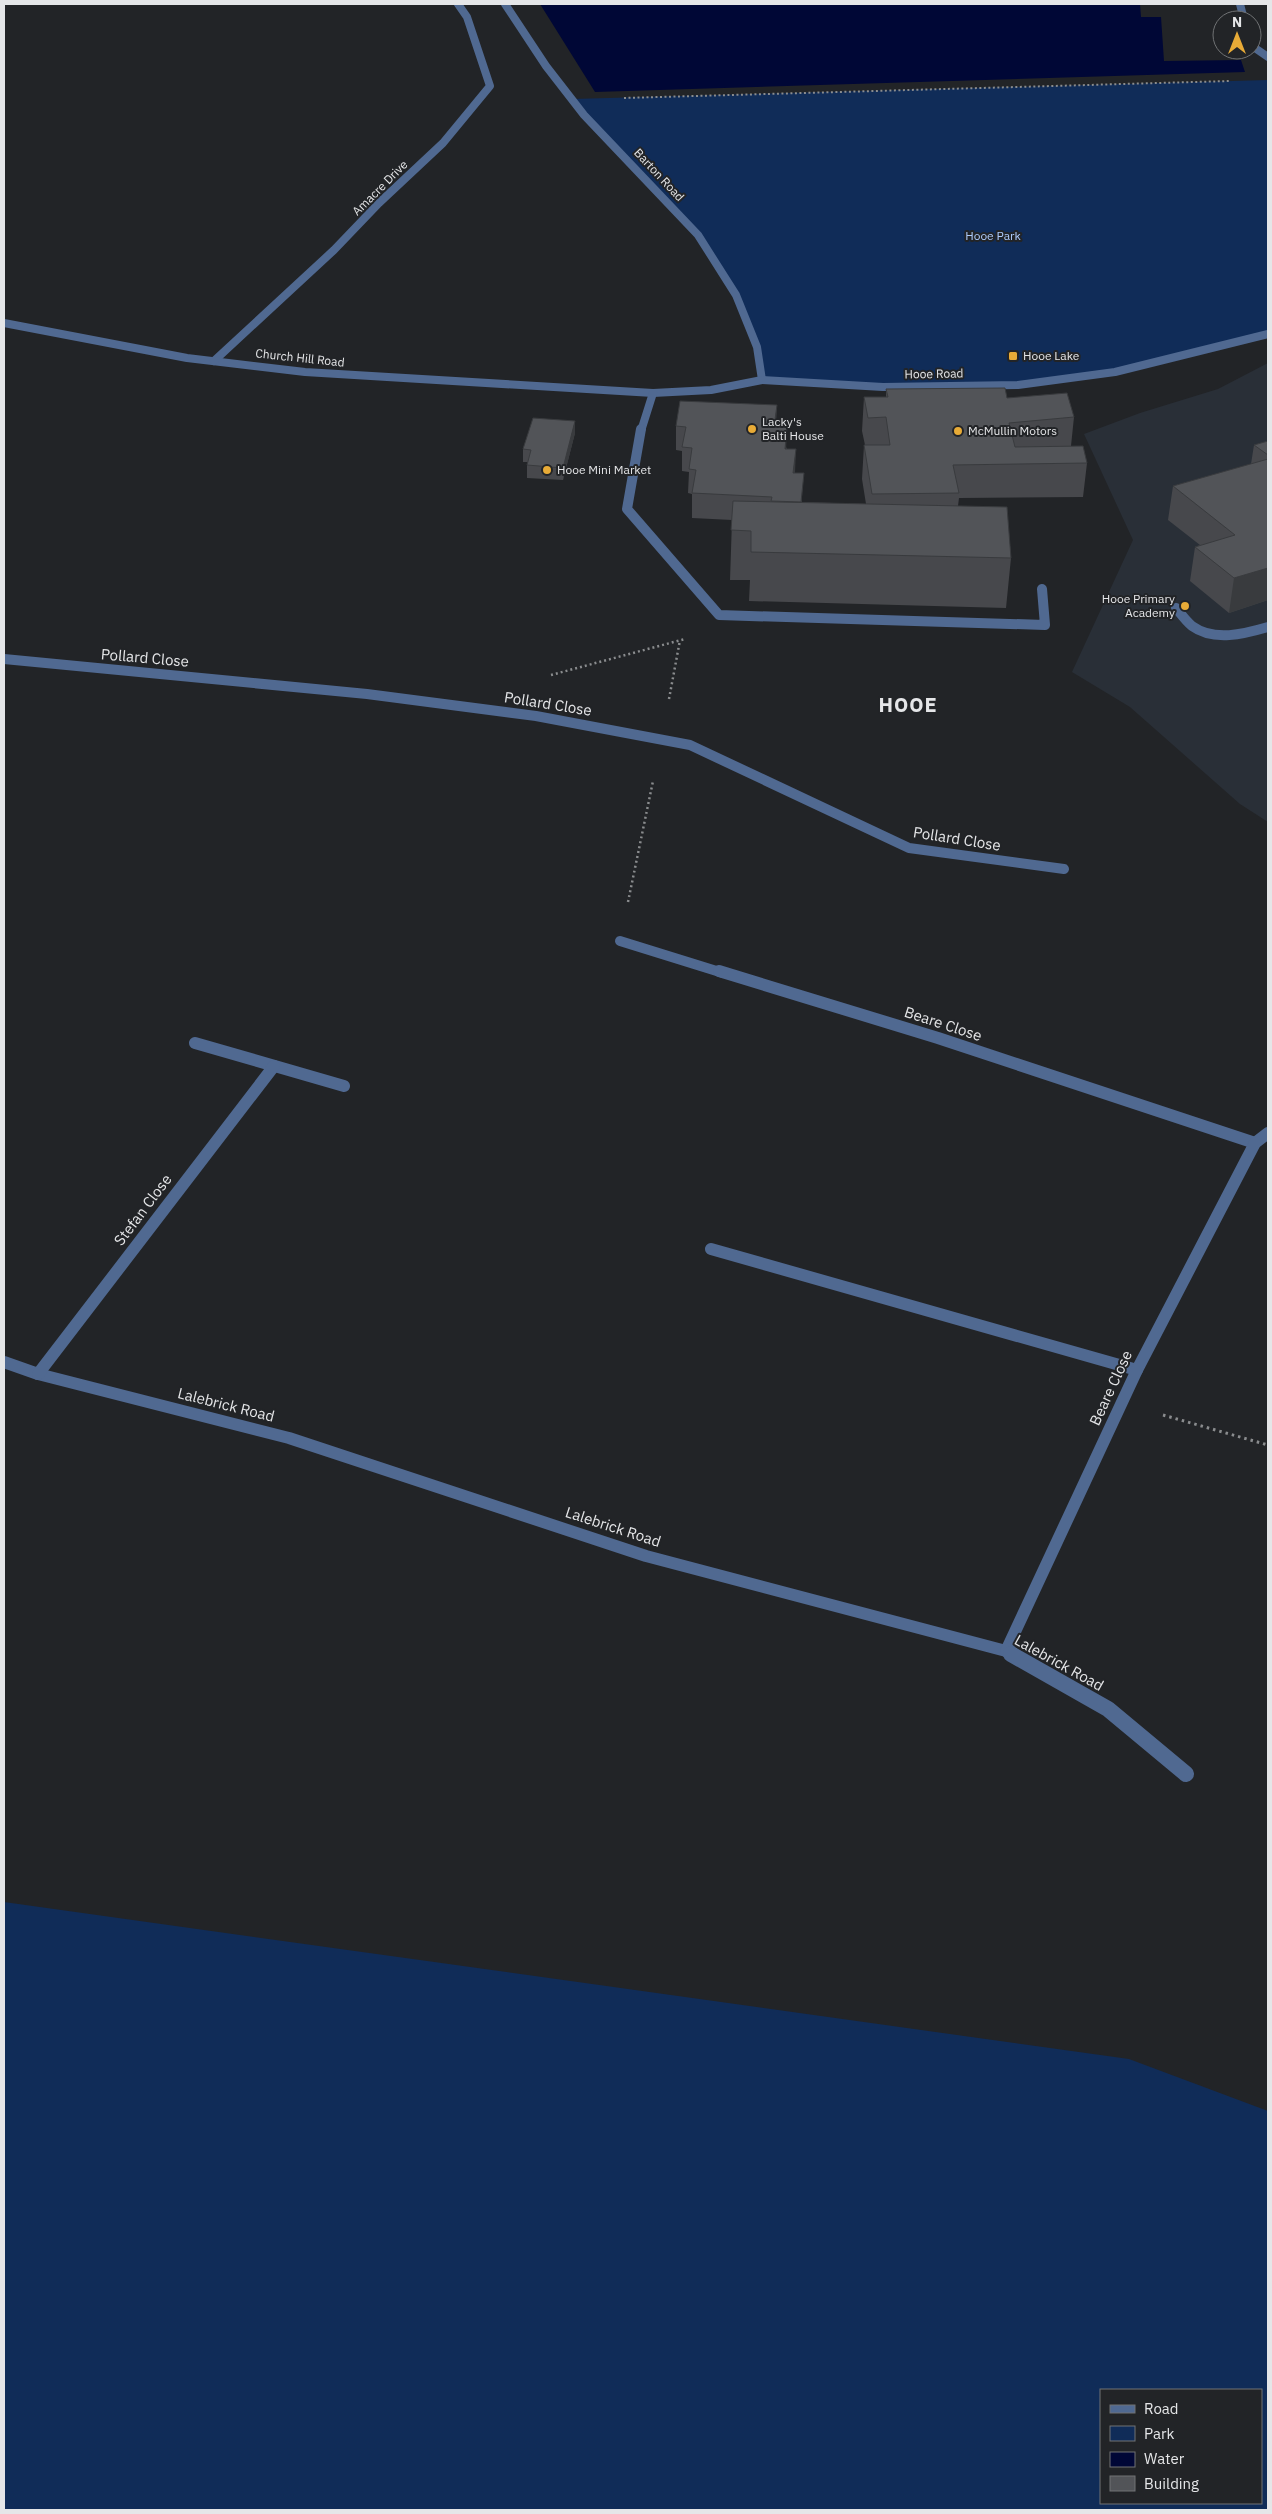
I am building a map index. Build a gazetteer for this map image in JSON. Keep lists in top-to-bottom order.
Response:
{
  "streets": {
    "street": [
      "Barton Road",
      "Amacre Drive",
      "Church Hill Road",
      "Hooe Road",
      "Pollard Close",
      "Beare Close",
      "Stefan Close",
      "Lalebrick Road"
    ]
  },
  "crossings": [
    ["Barton Road", "Hooe Road"],
    ["Amacre Drive", "Church Hill Road"],
    ["Church Hill Road", "Hooe Road"],
    ["Beare Close", "Lalebrick Road"],
    ["Stefan Close", "Lalebrick Road"]
  ],
  "districts": ["HOOE"],
  "parks": ["Hooe Park"],
  "places": {
    "transit": ["Hooe Lake"],
    "other": [
      "Lacky's Balti House",
      "McMullin Motors",
      "Hooe Mini Market",
      "Hooe Primary Academy"
    ]
  },
  "legend": [
    "Road",
    "Park",
    "Water",
    "Building"
  ],
  "north": "top"
}
